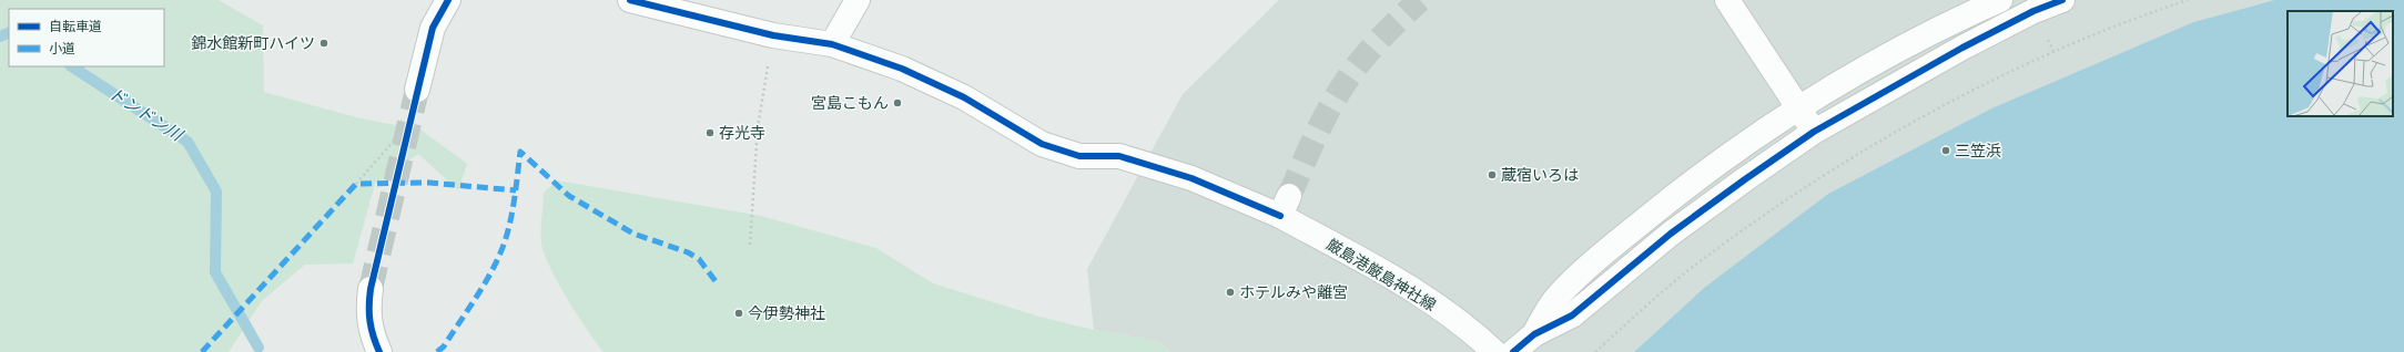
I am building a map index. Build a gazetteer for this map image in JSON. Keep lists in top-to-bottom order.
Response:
{
  "streets": {
    "street": ["厳島港厳島神社線"]
  },
  "water": ["ドンドン川"],
  "places": [
    "錦水館新町ハイツ",
    "宮島こもん",
    "存光寺",
    "三笠浜",
    "蔵宿いろは",
    "ホテルみや離宮",
    "今伊勢神社"
  ],
  "legend": ["自転車道", "小道"]
}
